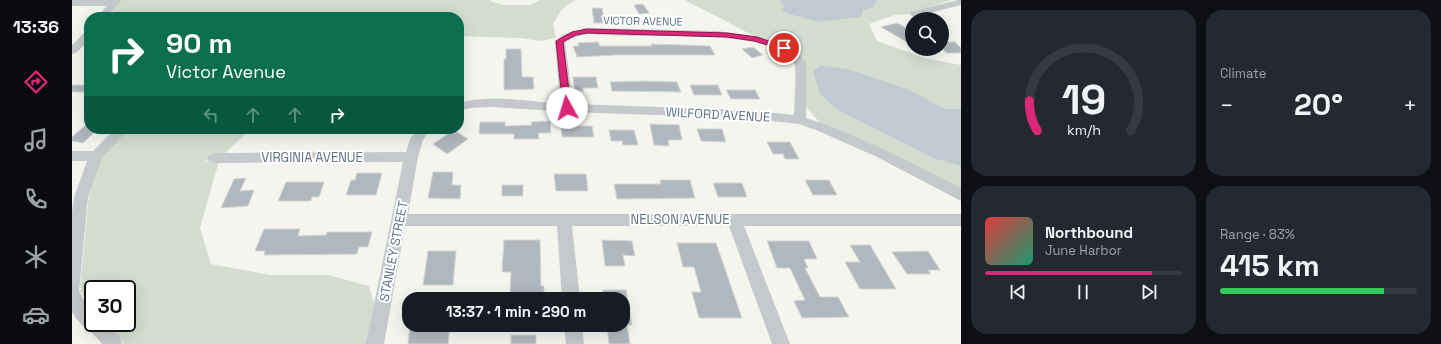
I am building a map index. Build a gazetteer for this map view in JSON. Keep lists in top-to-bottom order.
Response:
{
  "streets": {
    "street": [
      "VICTOR AVENUE",
      "WILFORD AVENUE",
      "VIRGINIA AVENUE",
      "NELSON AVENUE",
      "STANLEY STREET"
    ]
  },
  "crossings": [
    ["VICTOR AVENUE", "WILFORD AVENUE"],
    ["VIRGINIA AVENUE", "STANLEY STREET"],
    ["NELSON AVENUE", "STANLEY STREET"]
  ],
  "page": {
    "tabs": "13:36",
    "tile": [
      "Climate",
      ["Range · 83%", "415 km"]
    ],
    "turn": ["90 m", "Victor Avenue"],
    "heat": ["−", "20°", "+"],
    "song": ["Northbound", "June Harbor"],
    "limit": "30",
    "trip": "13:37 · 1 min · 290 m",
    "gauge": ["19", "km/h"]
  }
}
